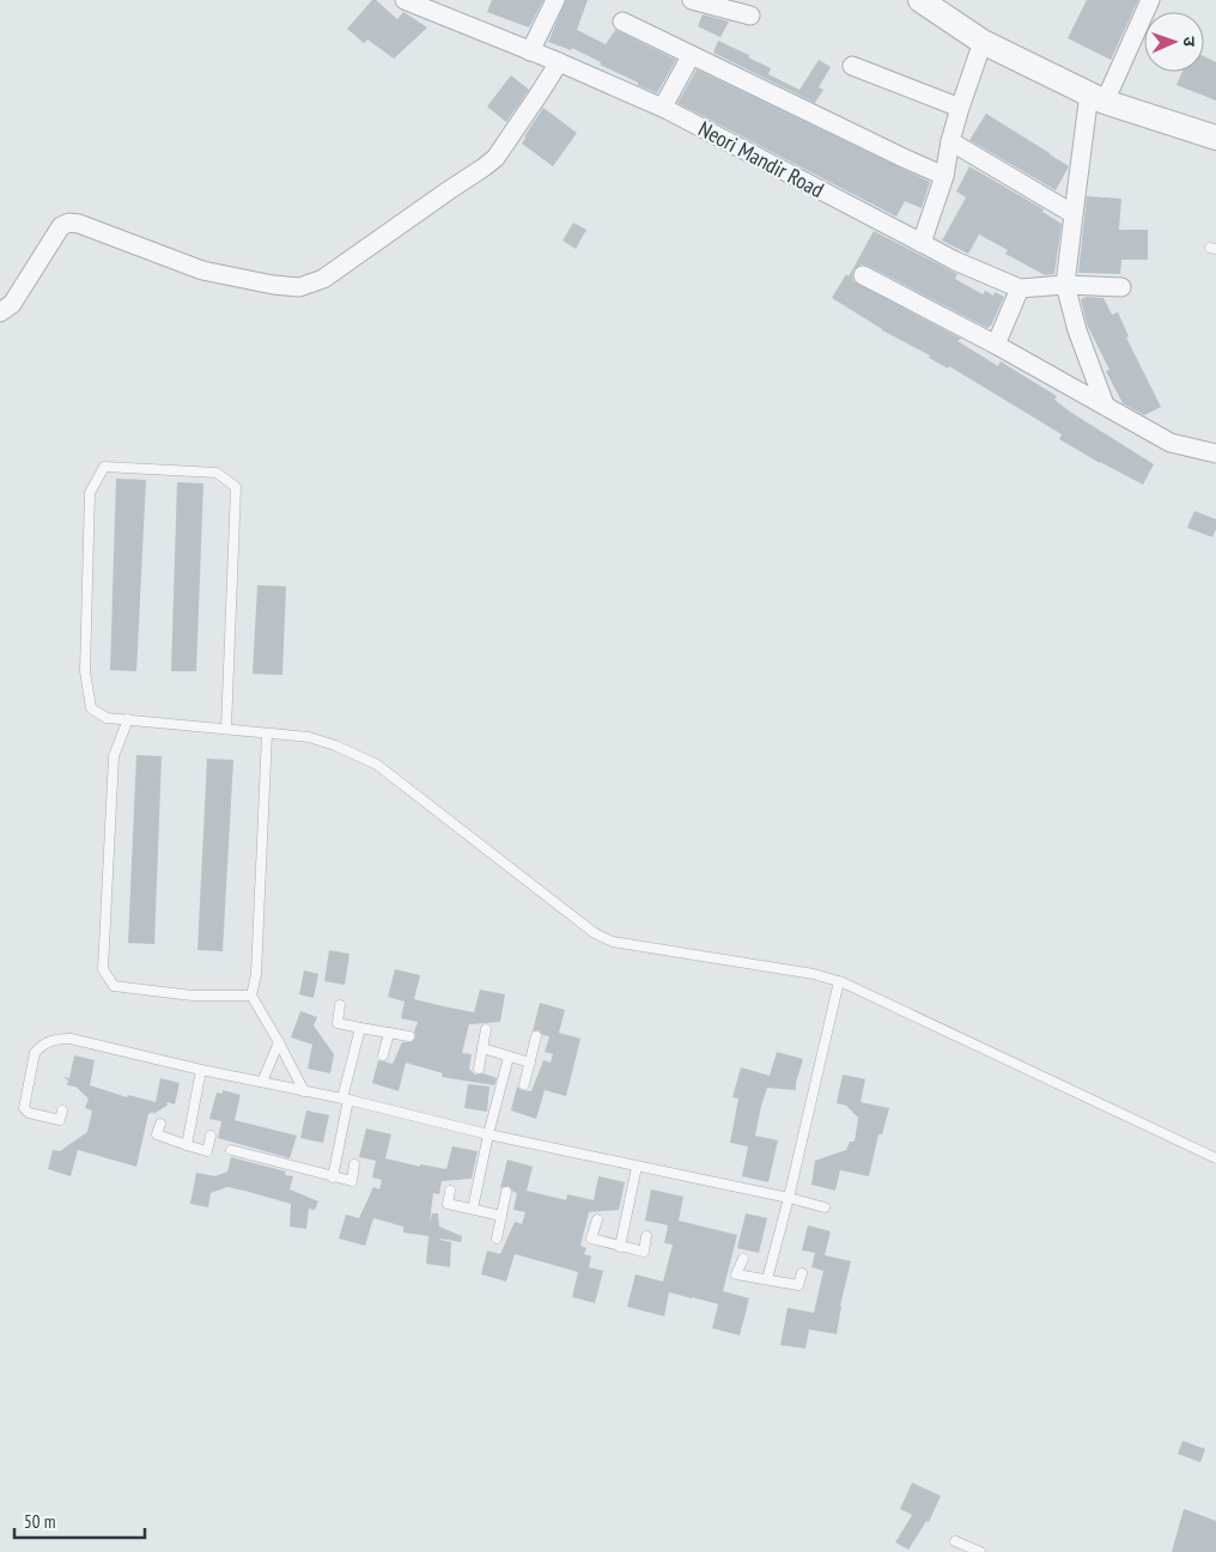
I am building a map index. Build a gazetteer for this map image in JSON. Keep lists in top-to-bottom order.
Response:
{
  "streets": {
    "street": ["Neori Mandir Road"]
  },
  "scale_bar": "50 m",
  "north": "right"
}
